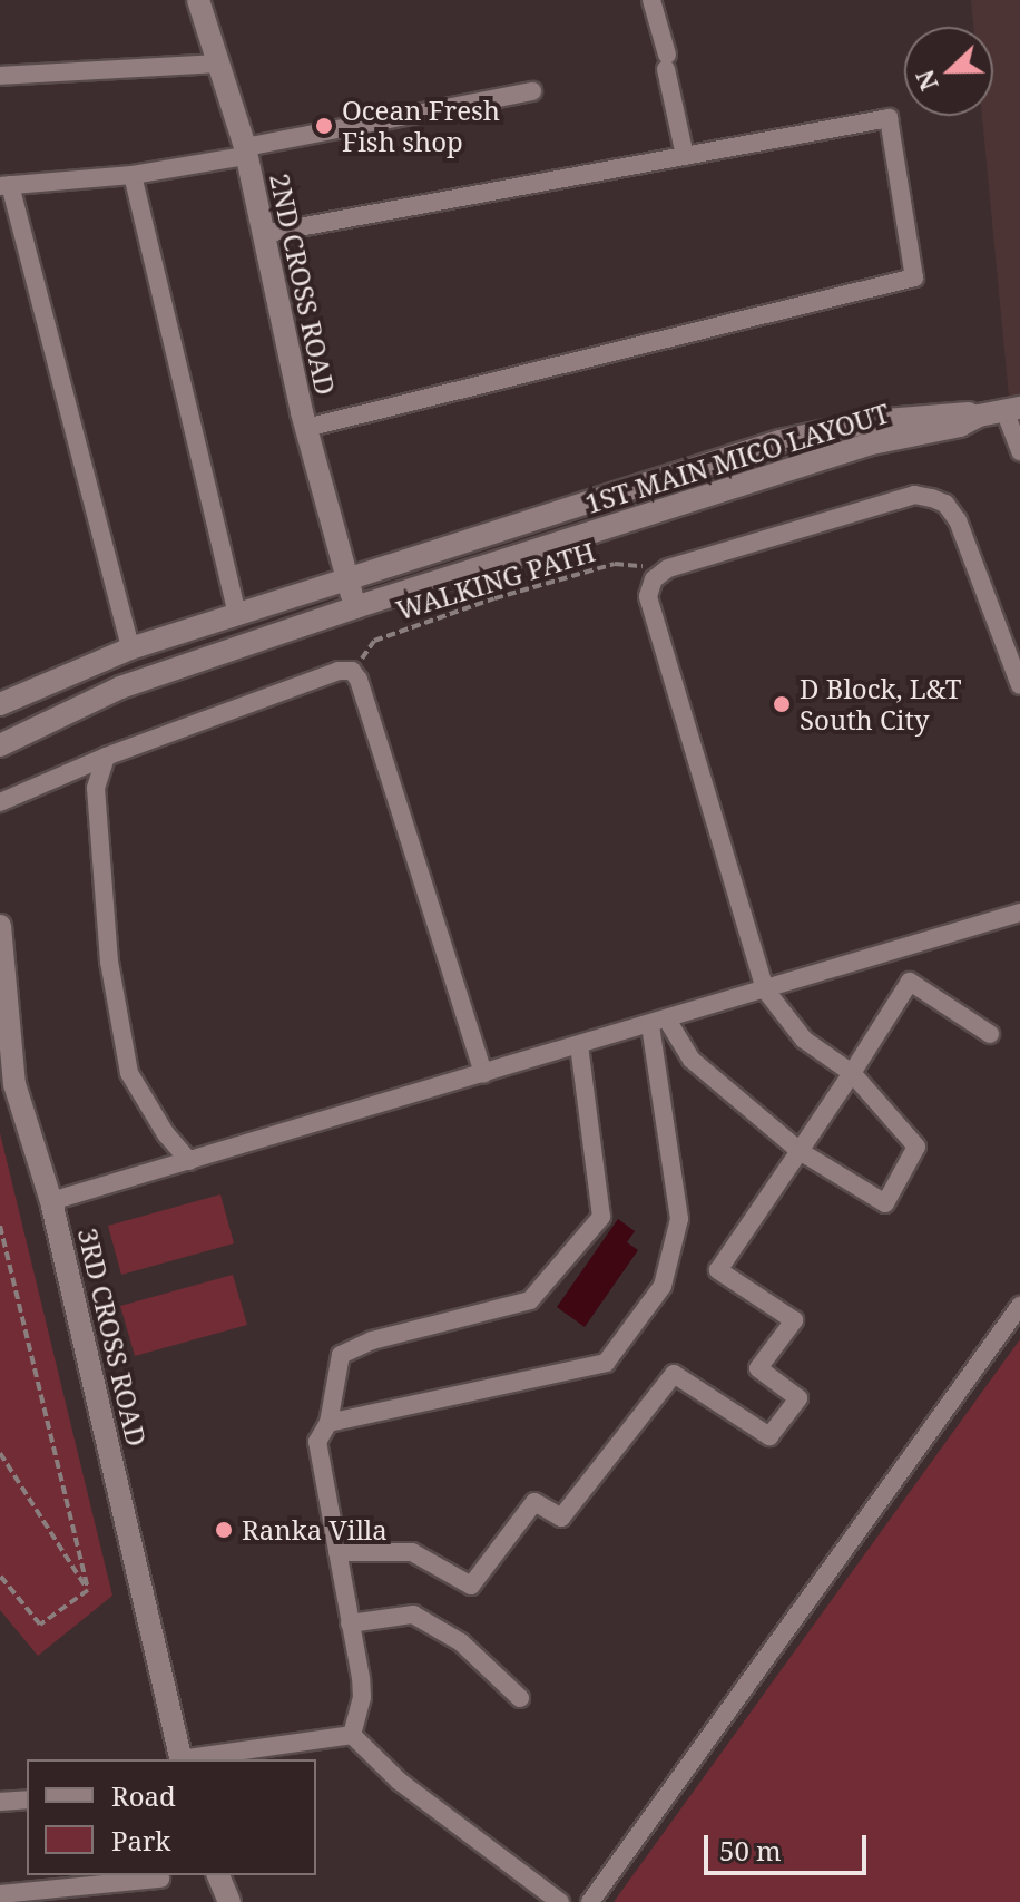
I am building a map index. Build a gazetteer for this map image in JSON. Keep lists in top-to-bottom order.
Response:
{
  "streets": {
    "street": ["2ND CROSS ROAD", "1ST MAIN MICO LAYOUT", "3RD CROSS ROAD"],
    "path": ["WALKING PATH"]
  },
  "crossings": [
    ["2ND CROSS ROAD", "1ST MAIN MICO LAYOUT"]
  ],
  "places": ["Ocean Fresh Fish shop", "D Block, L&T South City", "Ranka Villa"],
  "legend": ["Road", "Park"],
  "scale_bar": "50 m",
  "north": "left"
}
